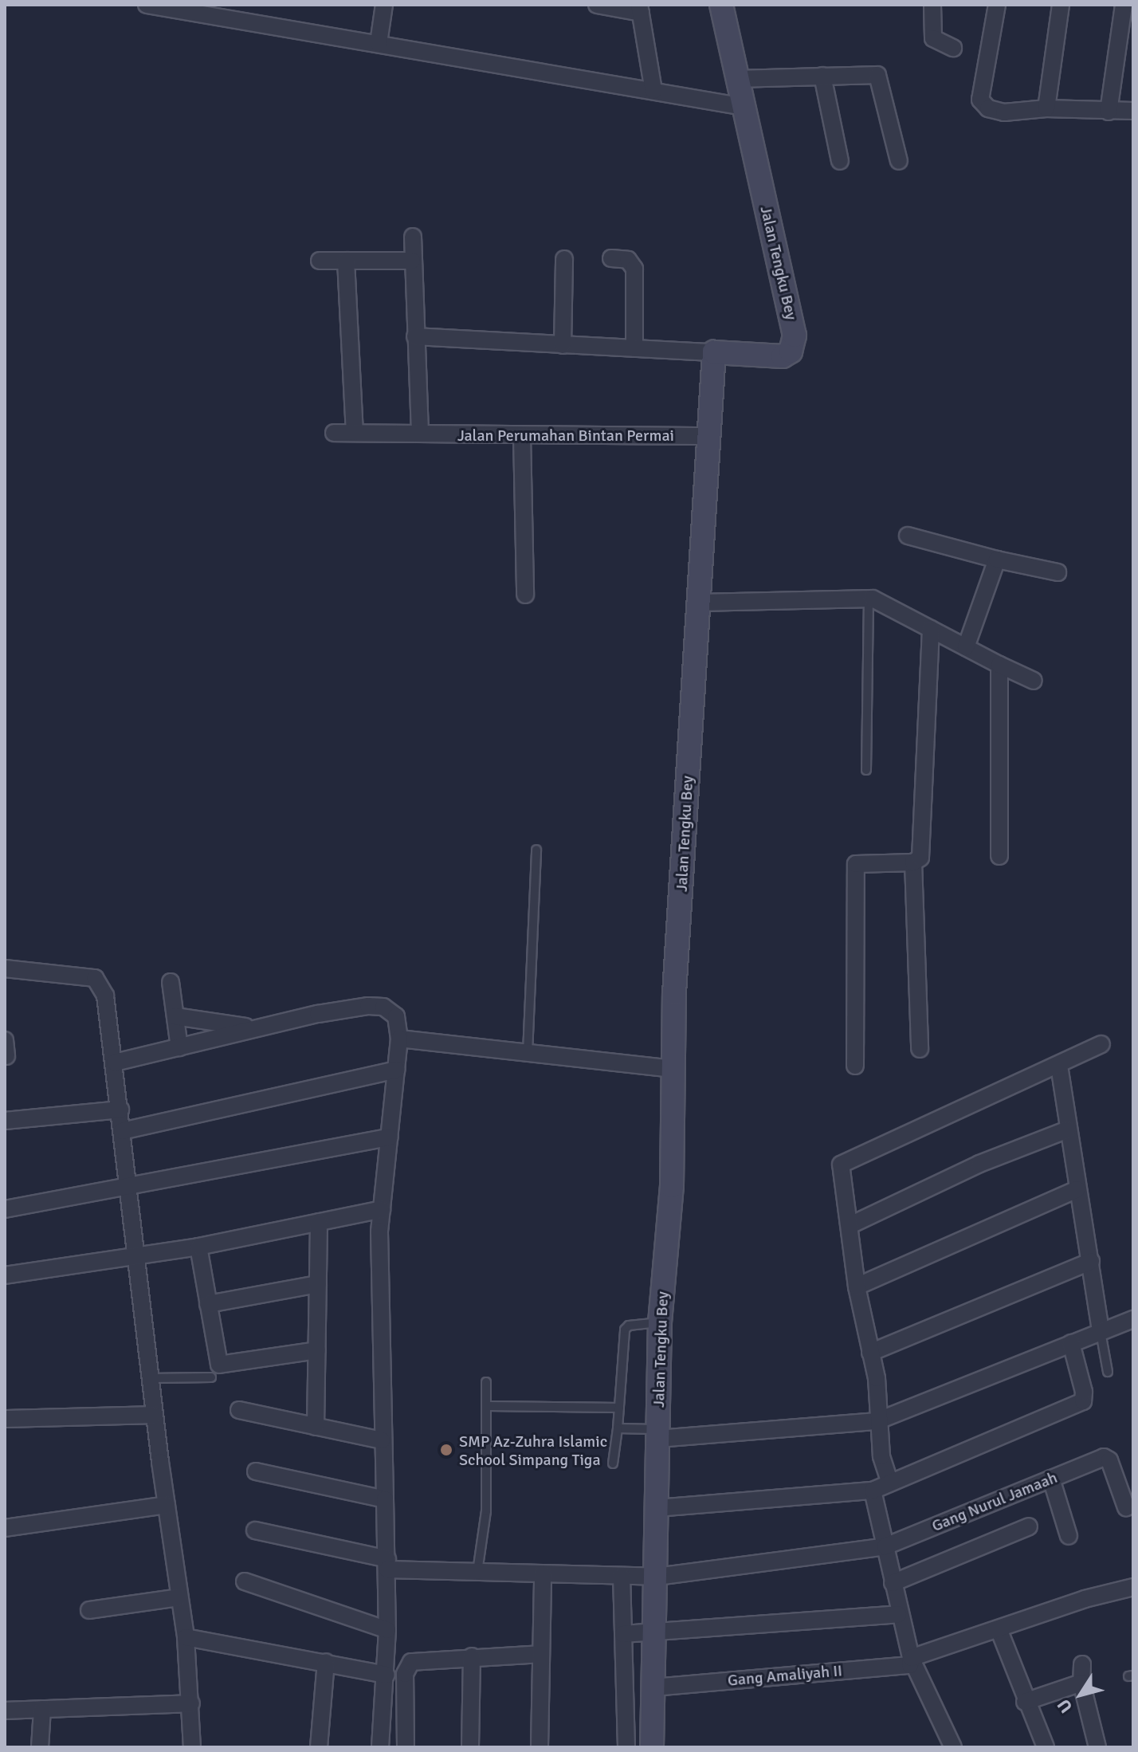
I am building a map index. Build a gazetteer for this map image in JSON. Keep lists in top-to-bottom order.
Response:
{
  "streets": {
    "main road": ["Jalan Tengku Bey"],
    "street": ["Jalan Perumahan Bintan Permai", "Gang Nurul Jamaah", "Gang Amaliyah II"]
  },
  "crossings": [
    ["Jalan Tengku Bey", "Jalan Perumahan Bintan Permai"],
    ["Jalan Tengku Bey", "Gang Nurul Jamaah"],
    ["Jalan Tengku Bey", "Gang Amaliyah II"]
  ],
  "places": ["SMP Az-Zuhra Islamic School Simpang Tiga"],
  "north": "bottom left"
}
